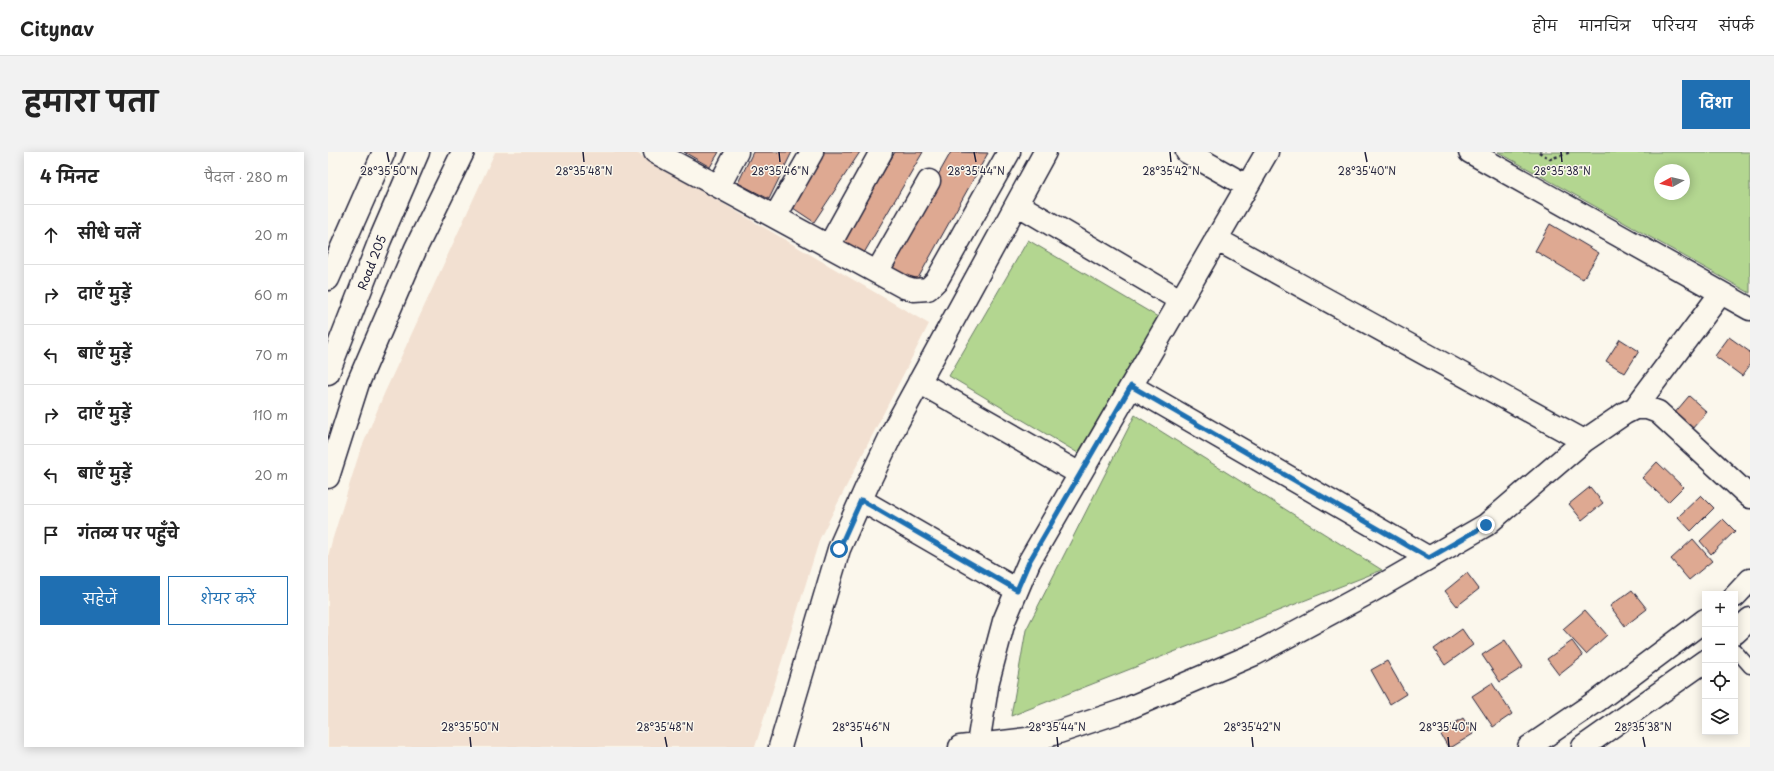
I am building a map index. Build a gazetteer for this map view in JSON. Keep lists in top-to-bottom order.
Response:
{
  "streets": {
    "street": ["Road 205"]
  },
  "north": "left",
  "page": {
    "header": "Citynav",
    "nav": [
      "होम",
      "मानचित्र",
      "परिचय",
      "संपर्क"
    ],
    "title": "हमारा पता",
    "buttons": [
      "दिशा",
      ["सहेजें", "शेयर करें"]
    ],
    "heading": ["4 मिनट", "पैदल · 280 m"],
    "list": [
      ["सीधे चलें", "20 m"],
      ["दाएँ मुड़ें", "60 m"],
      ["बाएँ मुड़ें", "70 m"],
      ["दाएँ मुड़ें", "110 m"],
      ["बाएँ मुड़ें", "20 m"],
      "गंतव्य पर पहुँचे"
    ],
    "map_buttons": ["+", "−"]
  },
  "coordinates": [
    "28°35'50\"N",
    "28°35'48\"N",
    "28°35'46\"N",
    "28°35'44\"N",
    "28°35'42\"N",
    "28°35'40\"N",
    "28°35'38\"N"
  ]
}
